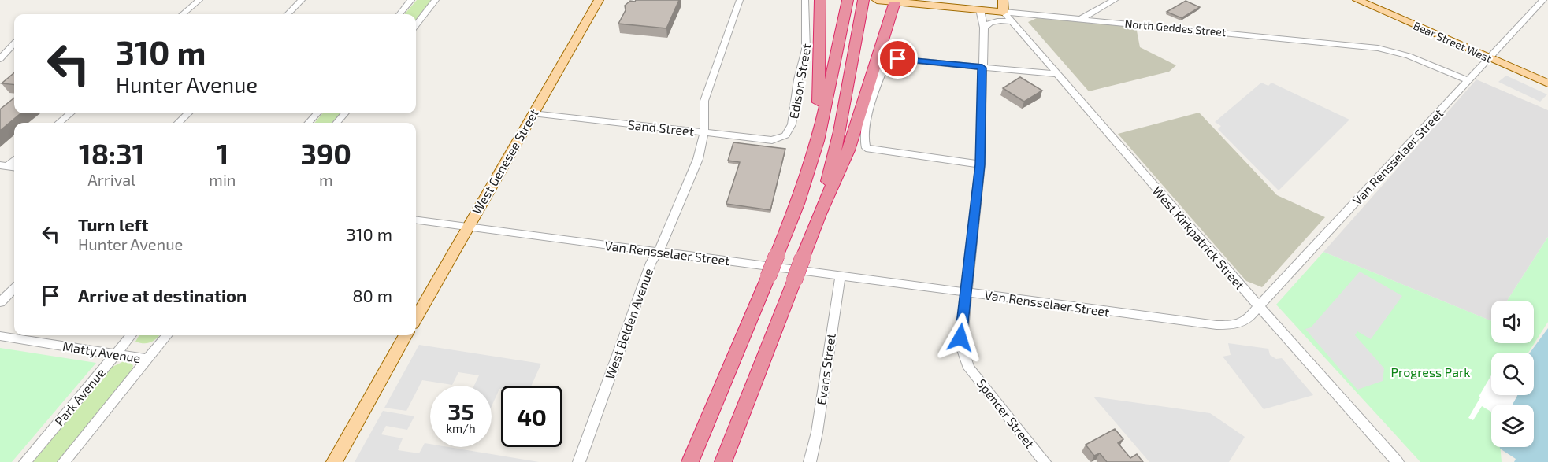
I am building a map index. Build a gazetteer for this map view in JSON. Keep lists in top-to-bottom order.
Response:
{
  "streets": {
    "main road": ["North Geddes Street", "Bear Street West", "West Genesee Street"],
    "street": [
      "Edison Street",
      "Sand Street",
      "Van Rensselaer Street",
      "West Kirkpatrick Street",
      "West Belden Avenue",
      "Matty Avenue",
      "Evans Street",
      "Park Avenue",
      "Spencer Street"
    ]
  },
  "crossings": [
    ["North Geddes Street", "Van Rensselaer Street"],
    ["North Geddes Street", "West Kirkpatrick Street"],
    ["North Geddes Street", "Spencer Street"],
    ["Bear Street West", "Van Rensselaer Street"],
    ["Edison Street", "Sand Street"],
    ["Sand Street", "West Genesee Street"],
    ["Sand Street", "West Belden Avenue"],
    ["Van Rensselaer Street", "West Genesee Street"],
    ["Van Rensselaer Street", "West Kirkpatrick Street"],
    ["Van Rensselaer Street", "West Belden Avenue"],
    ["Van Rensselaer Street", "Evans Street"],
    ["Van Rensselaer Street", "Spencer Street"],
    ["Matty Avenue", "Park Avenue"]
  ],
  "parks": ["Progress Park"],
  "page": {
    "turn": ["310 m", "Hunter Avenue"],
    "eta": [
      "18:31",
      "Arrival",
      "1",
      "min",
      "390",
      "m"
    ],
    "list": [
      {
        "name": "Turn left",
        "note": "Hunter Avenue",
        "value": "310 m"
      },
      {
        "name": "Arrive at destination",
        "value": "80 m"
      }
    ],
    "speed": "35 km/h",
    "limit": "40"
  }
}
